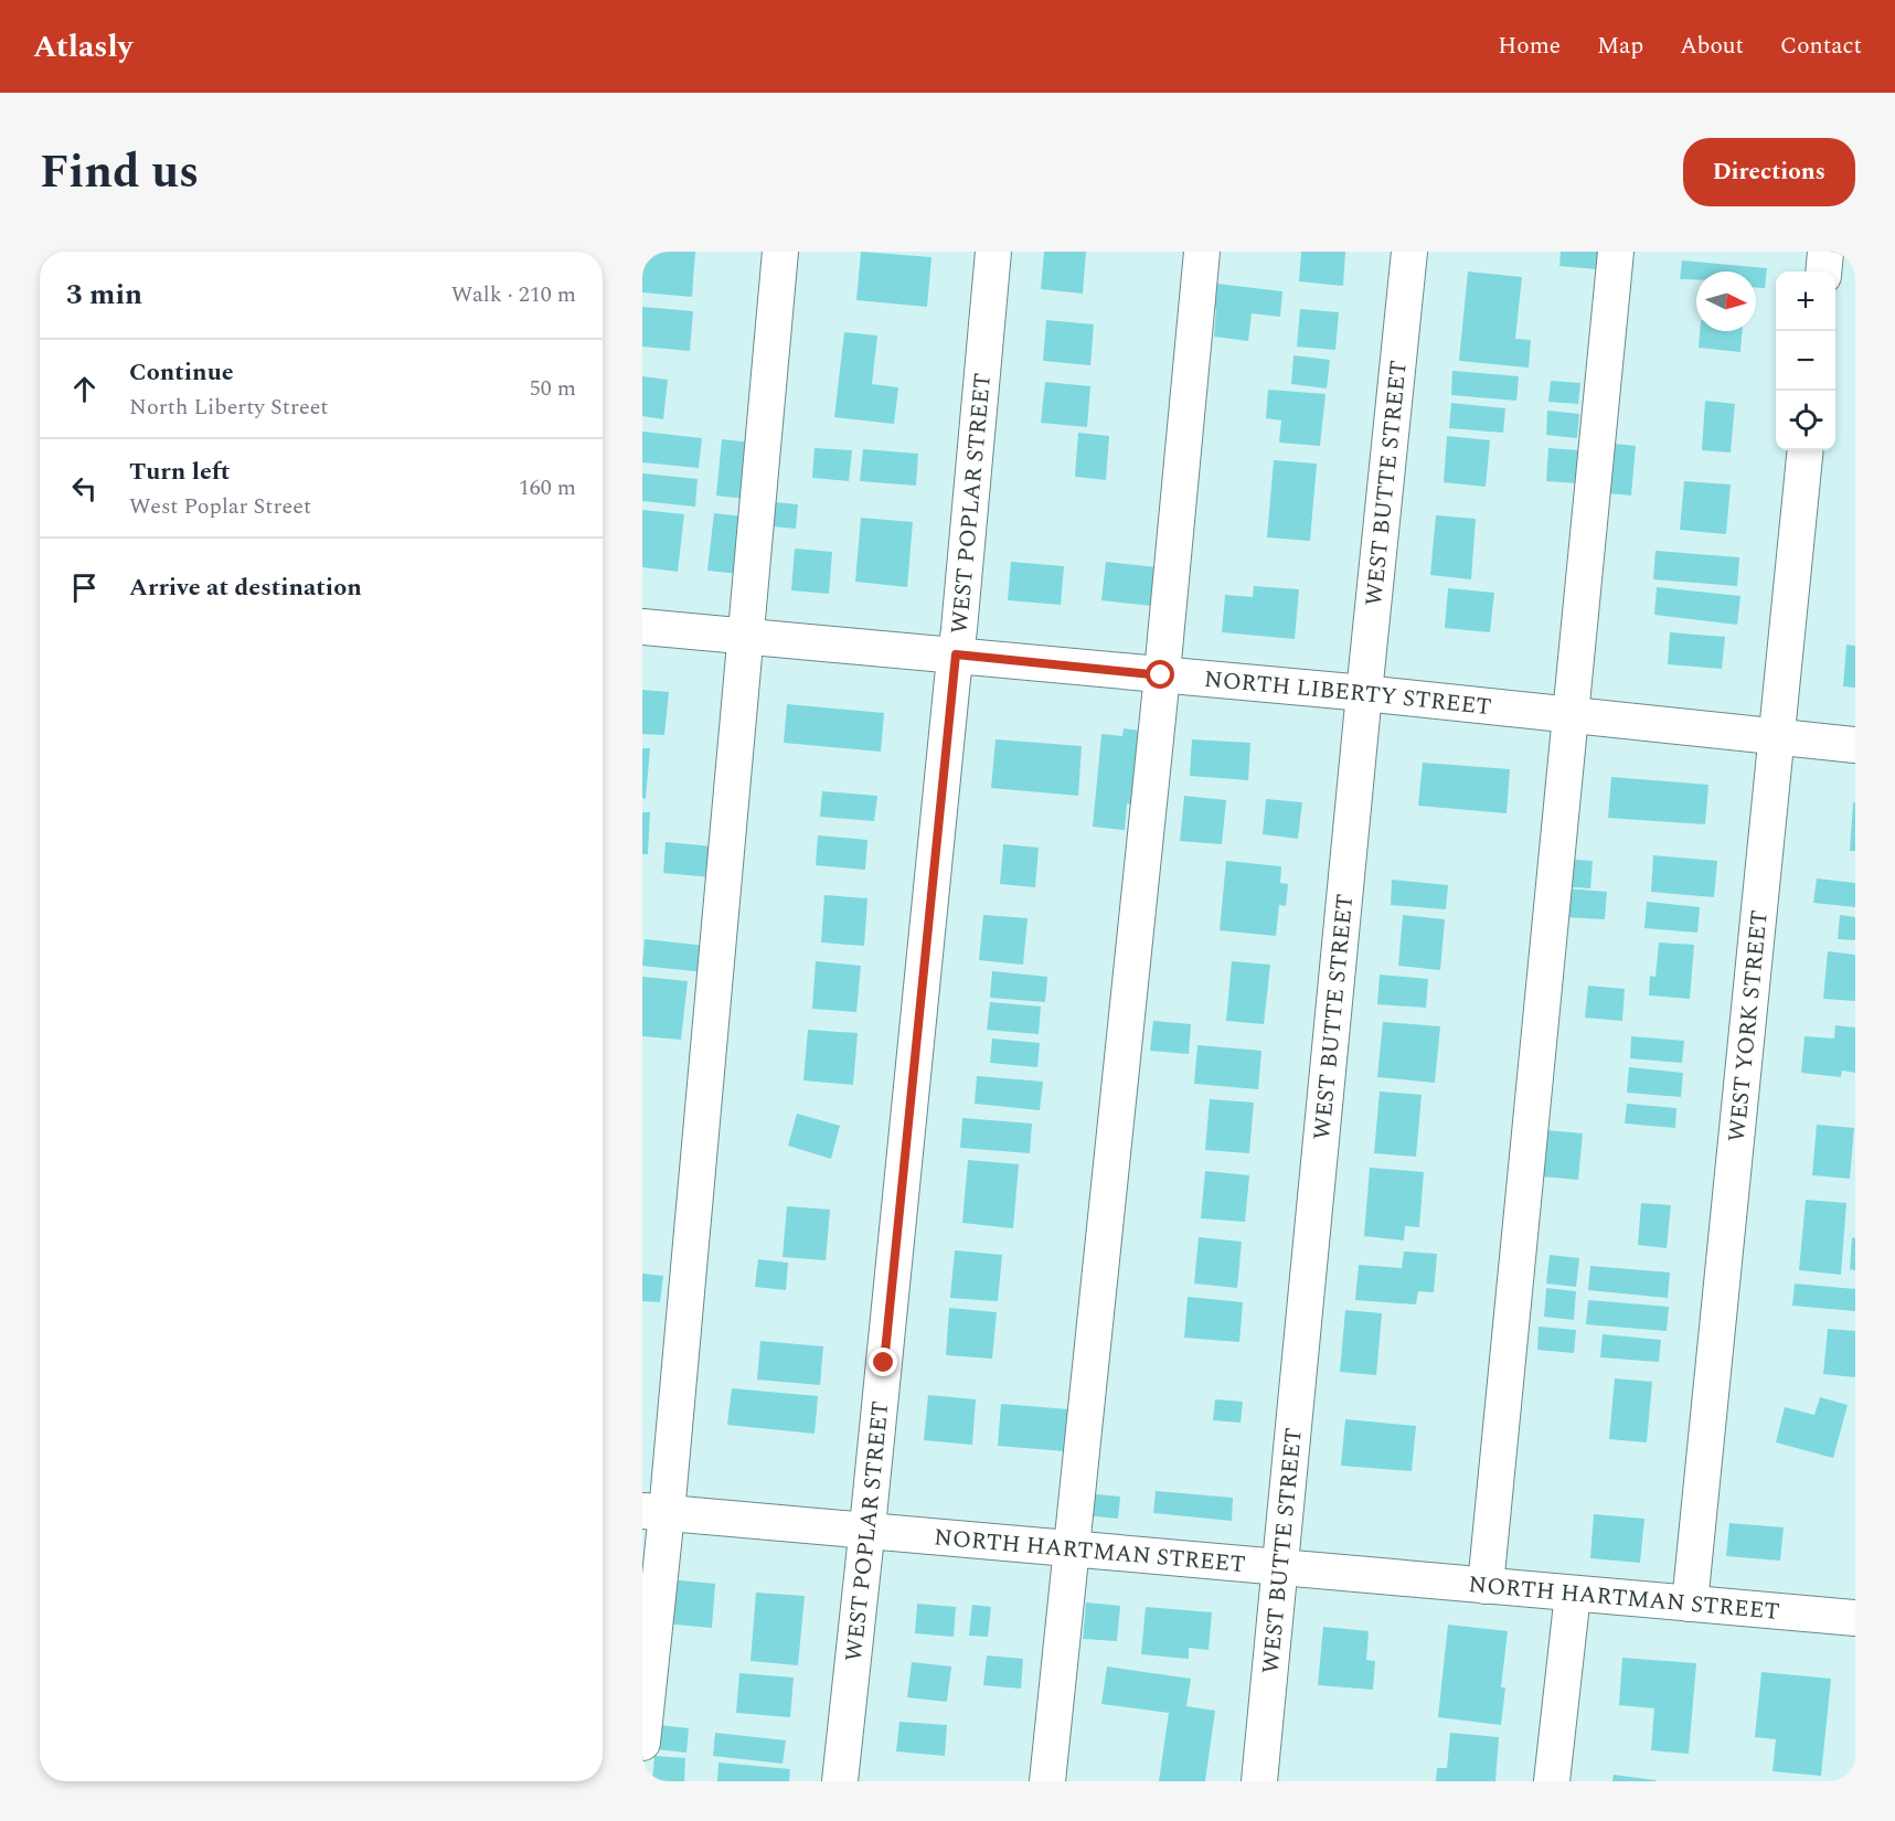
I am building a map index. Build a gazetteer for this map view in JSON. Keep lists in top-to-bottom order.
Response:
{
  "streets": {
    "street": [
      "WEST BUTTE STREET",
      "WEST POPLAR STREET",
      "NORTH LIBERTY STREET",
      "WEST YORK STREET",
      "NORTH HARTMAN STREET"
    ]
  },
  "crossings": [
    ["WEST BUTTE STREET", "NORTH LIBERTY STREET"],
    ["WEST BUTTE STREET", "NORTH HARTMAN STREET"],
    ["WEST POPLAR STREET", "NORTH LIBERTY STREET"],
    ["WEST POPLAR STREET", "NORTH HARTMAN STREET"],
    ["NORTH LIBERTY STREET", "WEST YORK STREET"],
    ["WEST YORK STREET", "NORTH HARTMAN STREET"]
  ],
  "north": "right",
  "page": {
    "header": "Atlasly",
    "nav": [
      "Home",
      "Map",
      "About",
      "Contact"
    ],
    "title": "Find us",
    "buttons": "Directions",
    "heading": ["3 min", "Walk · 210 m"],
    "map_buttons": ["+", "−"],
    "list": [
      ["Continue", "North Liberty Street", "50 m"],
      ["Turn left", "West Poplar Street", "160 m"],
      "Arrive at destination"
    ]
  }
}
